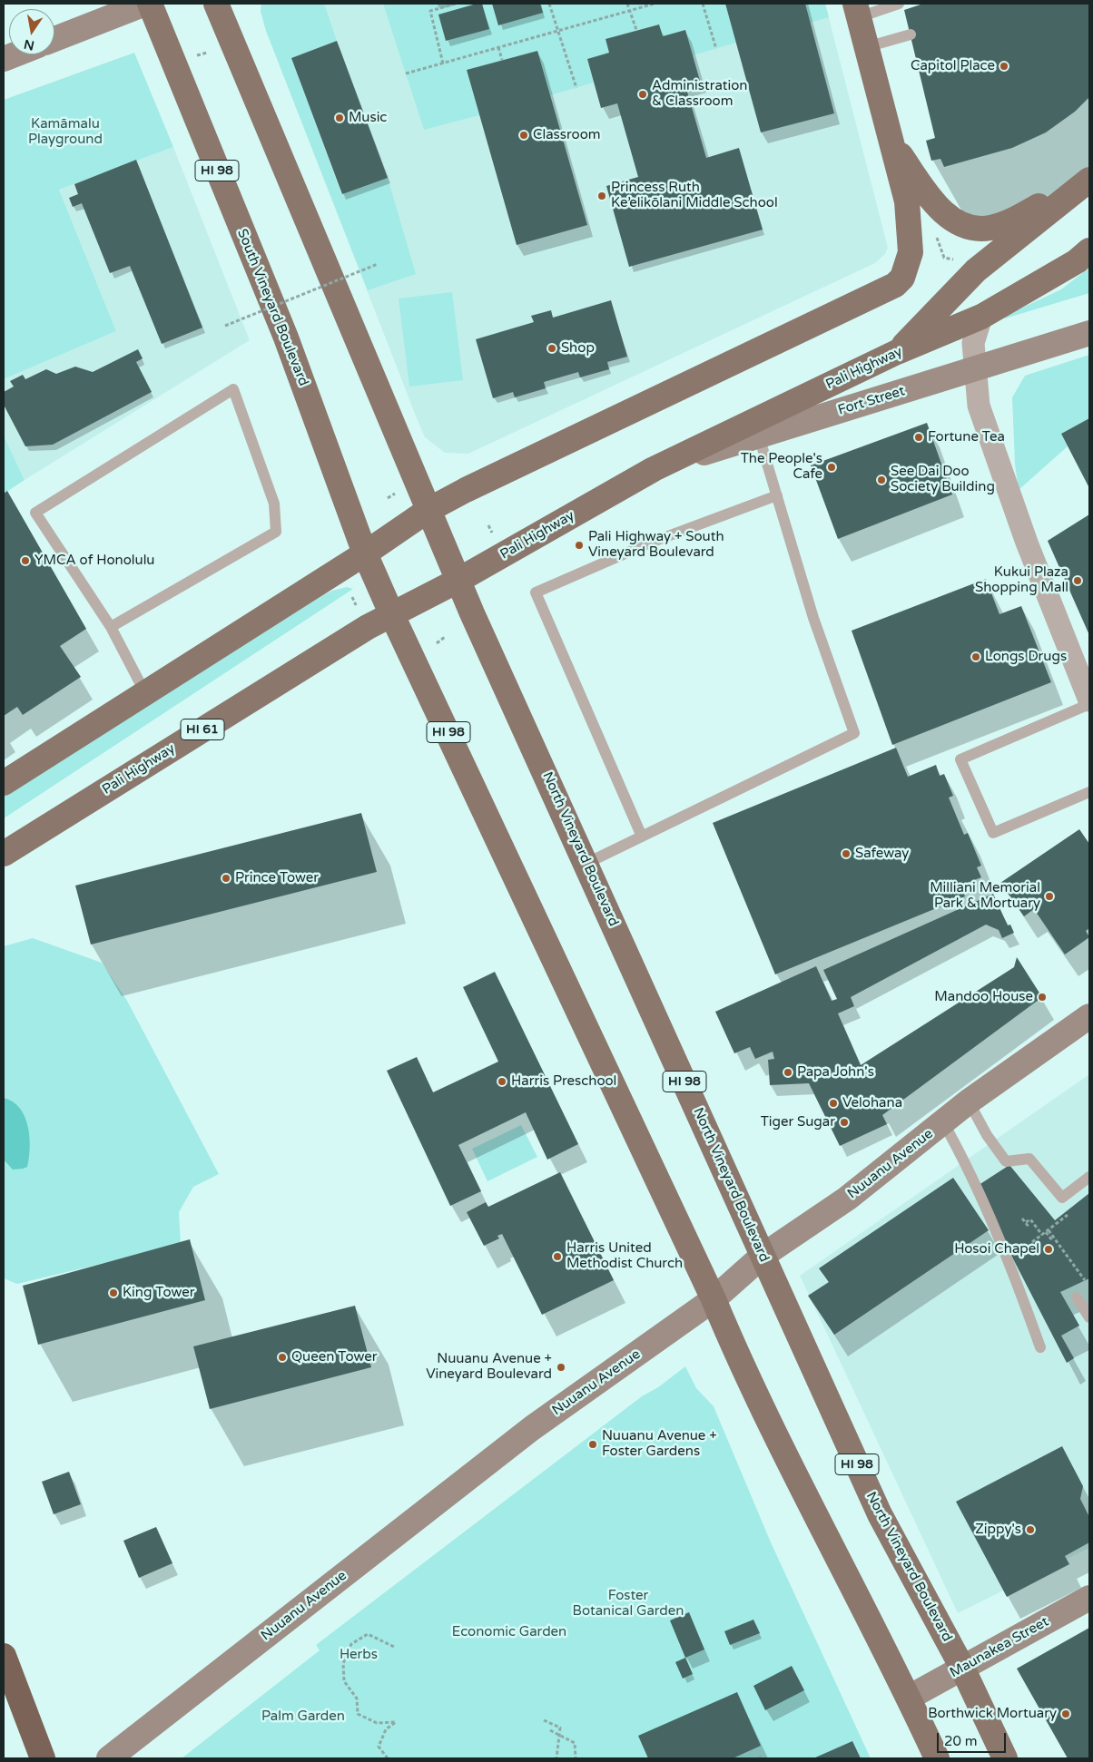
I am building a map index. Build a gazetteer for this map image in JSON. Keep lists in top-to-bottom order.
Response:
{
  "streets": {
    "main road": [
      "HI 98",
      "South Vineyard Boulevard",
      "Pali Highway",
      "Fort Street",
      "HI 61",
      "North Vineyard Boulevard",
      "Nuuanu Avenue",
      "Maunakea Street"
    ]
  },
  "crossings": [
    ["HI 98", "South Vineyard Boulevard"],
    ["HI 98", "Pali Highway"],
    ["HI 98", "North Vineyard Boulevard"],
    ["HI 98", "Nuuanu Avenue"],
    ["HI 98", "Maunakea Street"],
    ["South Vineyard Boulevard", "Pali Highway"],
    ["Pali Highway", "Fort Street"],
    ["Pali Highway", "North Vineyard Boulevard"],
    ["North Vineyard Boulevard", "Nuuanu Avenue"],
    ["North Vineyard Boulevard", "Maunakea Street"]
  ],
  "parks": [
    "Kamāmalu Playground",
    "Foster Botanical Garden",
    "Economic Garden",
    "Herbs",
    "Palm Garden"
  ],
  "places": [
    "Capitol Place",
    "Administration & Classroom",
    "Music",
    "Classroom",
    "Princess Ruth Ke’elikōlani Middle School",
    "Shop",
    "Fortune Tea",
    "The People's Cafe",
    "See Dai Doo Society Building",
    "Pali Highway + South Vineyard Boulevard",
    "YMCA of Honolulu",
    "Kukui Plaza Shopping Mall",
    "Longs Drugs",
    "Safeway",
    "Prince Tower",
    "Milliani Memorial Park & Mortuary",
    "Mandoo House",
    "Papa John's",
    "Harris Preschool",
    "Velohana",
    "Tiger Sugar",
    "Hosoi Chapel",
    "Harris United Methodist Church",
    "King Tower",
    "Queen Tower",
    "Nuuanu Avenue + Vineyard Boulevard",
    "Nuuanu Avenue + Foster Gardens",
    "Zippy's",
    "Borthwick Mortuary"
  ],
  "scale_bar": "20 m",
  "north": "bottom"
}
